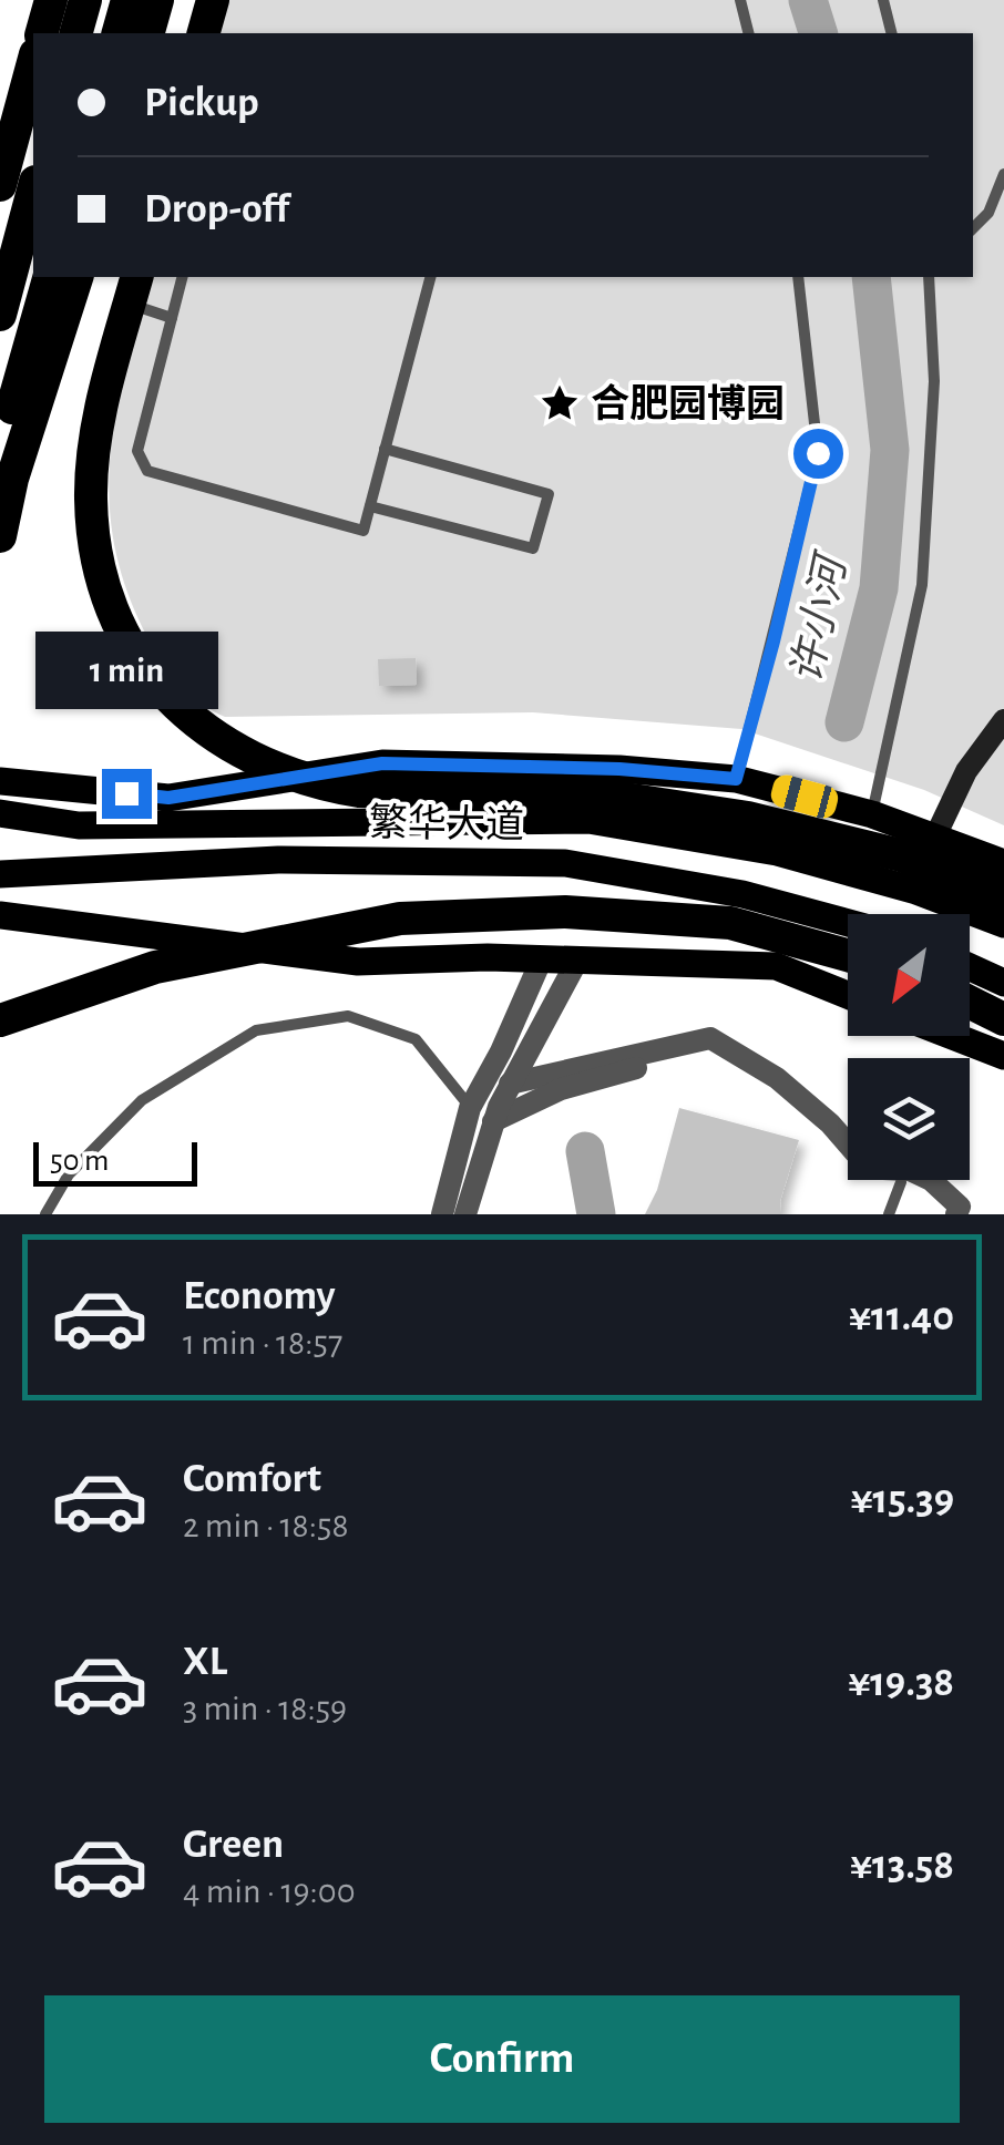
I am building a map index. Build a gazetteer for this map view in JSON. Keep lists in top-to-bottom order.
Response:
{
  "streets": {
    "main road": ["繁华大道"]
  },
  "water": ["许小河"],
  "places": {
    "place": ["合肥园博园"]
  },
  "scale_bar": "50 m",
  "north": "bottom left",
  "page": {
    "banner": ["Pickup", "Drop-off"],
    "bubble": "1 min",
    "scale": "50 m",
    "list": [
      {
        "name": "Economy",
        "note": "1 min · 18:57",
        "value": "¥11.40"
      },
      {
        "name": "Comfort",
        "note": "2 min · 18:58",
        "value": "¥15.39"
      },
      {
        "name": "XL",
        "note": "3 min · 18:59",
        "value": "¥19.38"
      },
      {
        "name": "Green",
        "note": "4 min · 19:00",
        "value": "¥13.58"
      }
    ],
    "buttons": "Confirm"
  }
}
